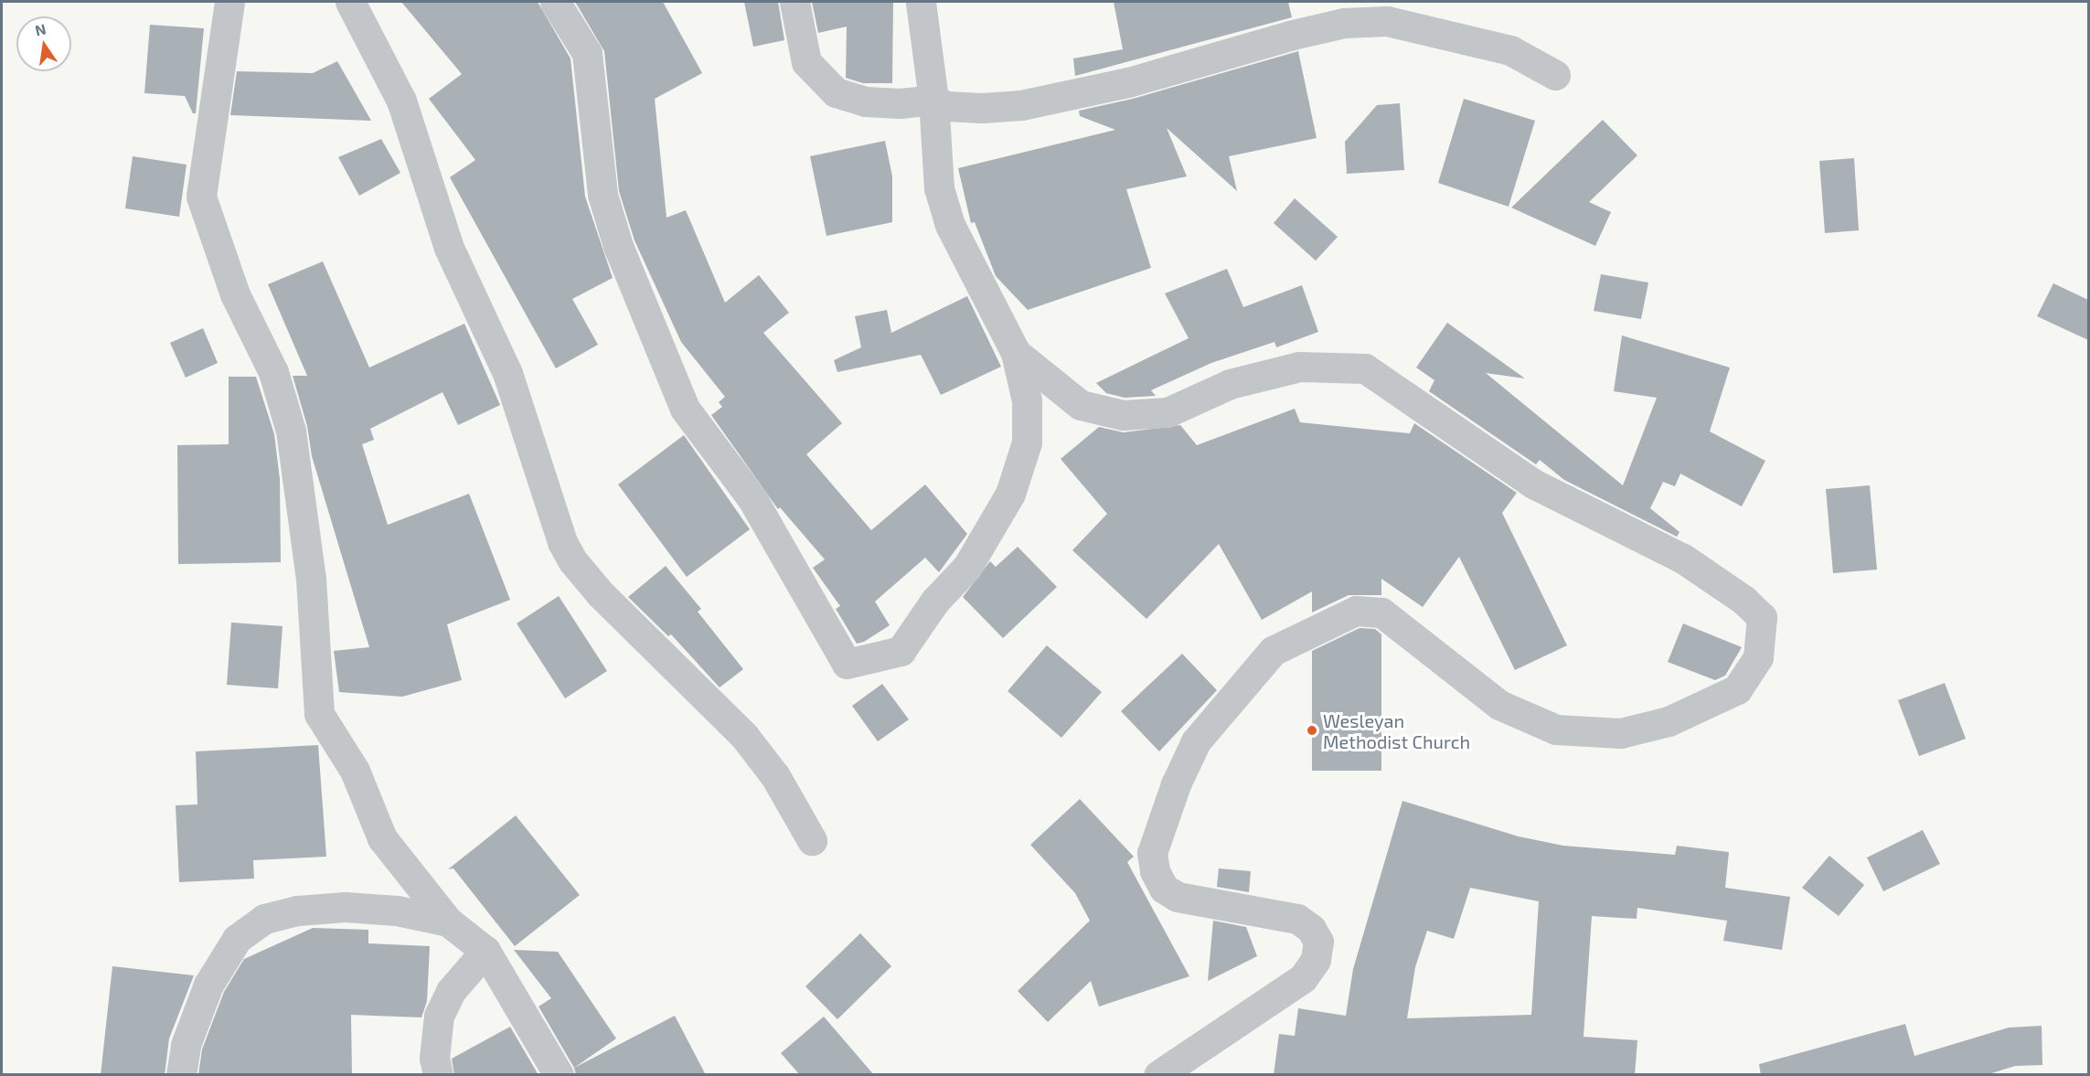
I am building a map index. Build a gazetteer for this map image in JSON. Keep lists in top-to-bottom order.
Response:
{
  "places": ["Wesleyan Methodist Church"],
  "north": "top"
}
